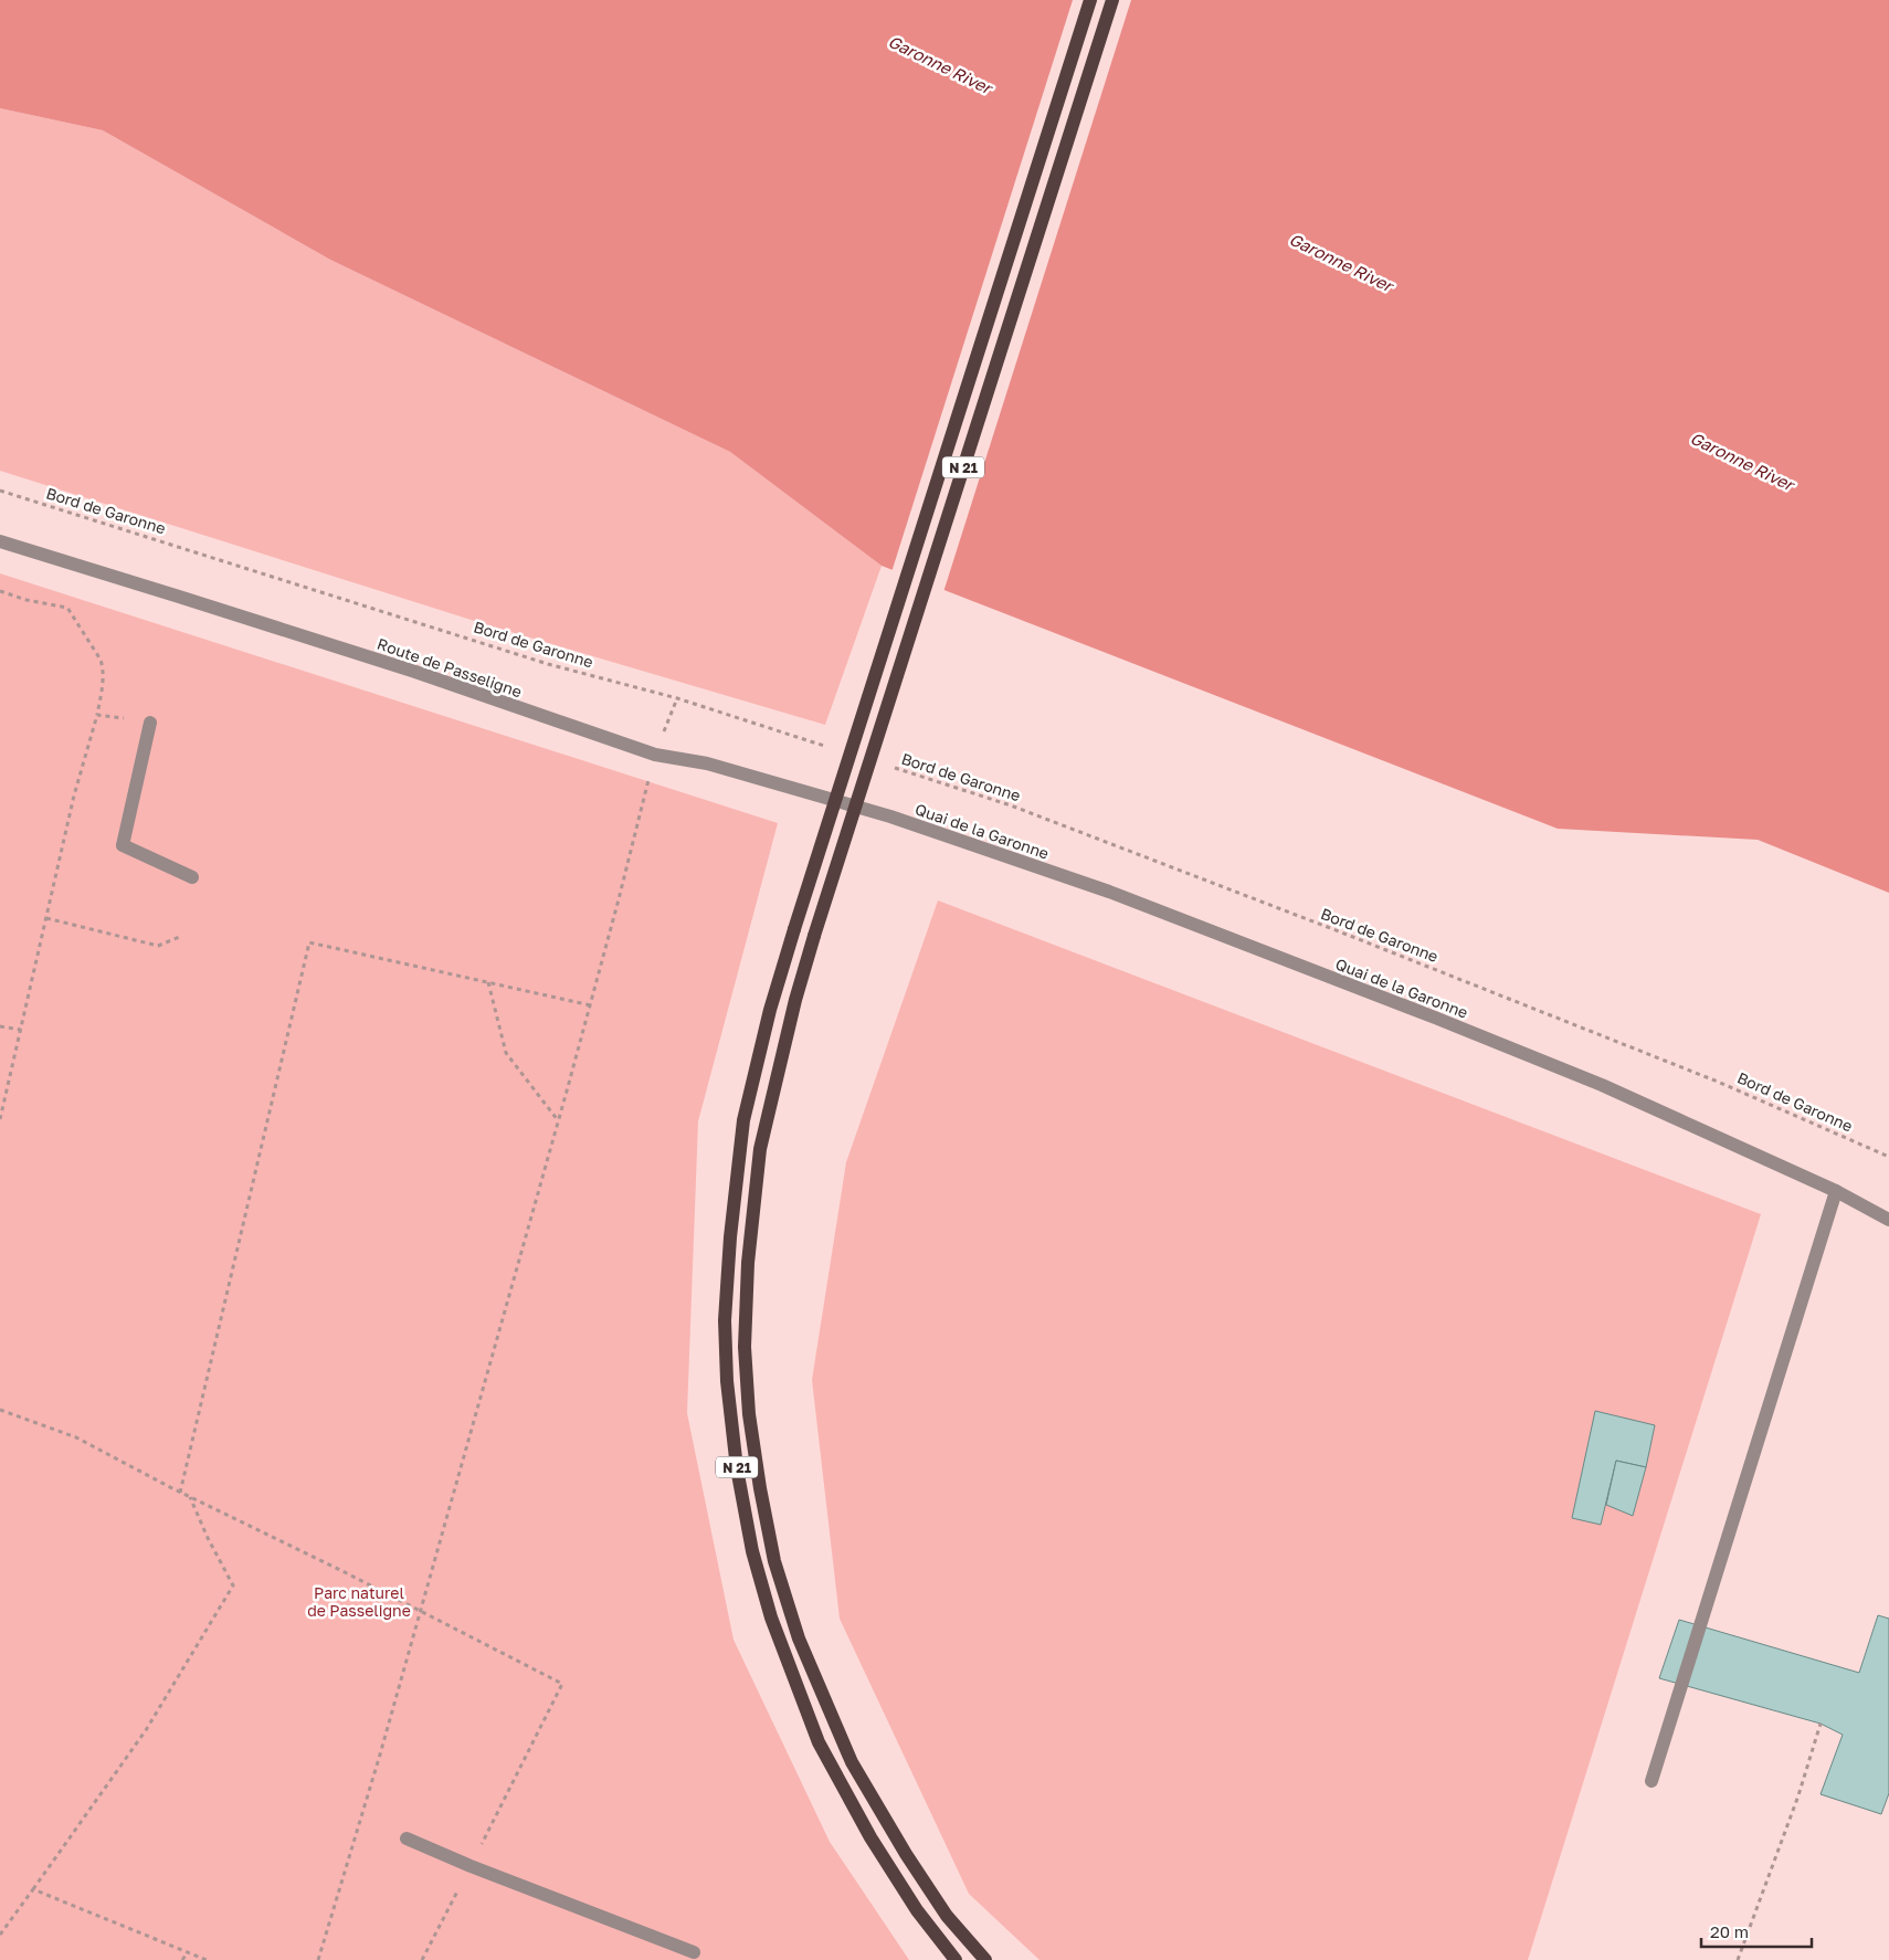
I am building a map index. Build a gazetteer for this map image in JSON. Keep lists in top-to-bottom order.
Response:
{
  "streets": {
    "main road": ["N 21"],
    "street": ["Route de Passeligne", "Quai de la Garonne"],
    "path": ["Bord de Garonne"]
  },
  "crossings": [
    ["Route de Passeligne", "Quai de la Garonne"]
  ],
  "water": ["Garonne River"],
  "parks": ["Parc naturel de Passeligne"],
  "scale_bar": "20 m"
}
